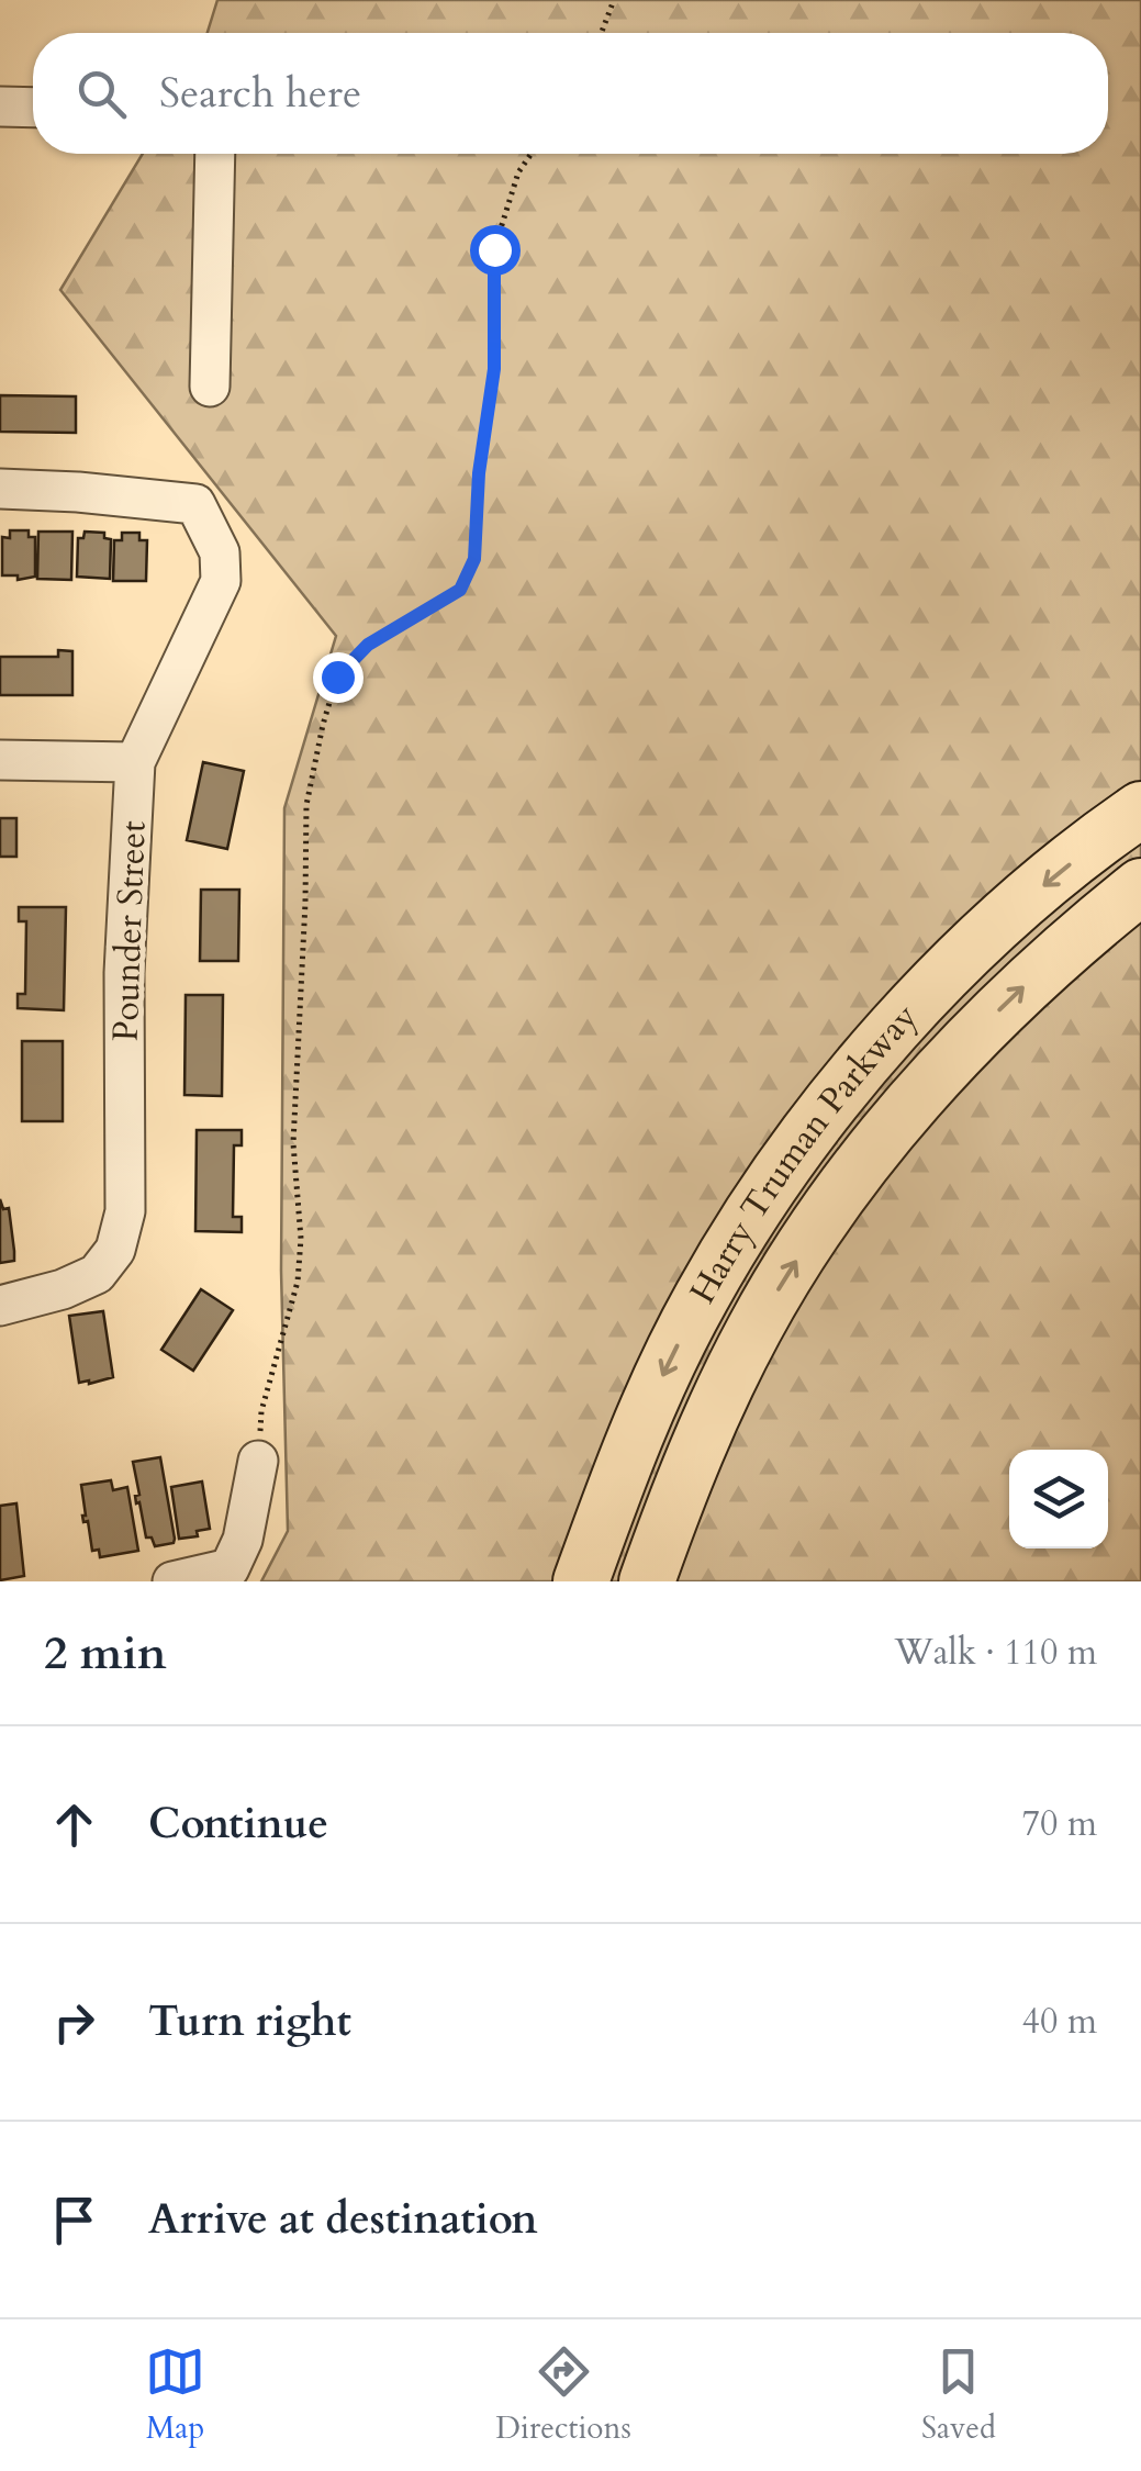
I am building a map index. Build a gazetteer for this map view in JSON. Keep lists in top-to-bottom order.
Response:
{
  "streets": {
    "highway": ["Harry Truman Parkway"],
    "street": ["Pounder Street"]
  },
  "page": {
    "search": "Search here",
    "heading": ["2 min", "Walk · 110 m"],
    "list": [
      ["Continue", "70 m"],
      ["Turn right", "40 m"],
      "Arrive at destination"
    ],
    "nav": ["Map", "Directions", "Saved"]
  }
}
